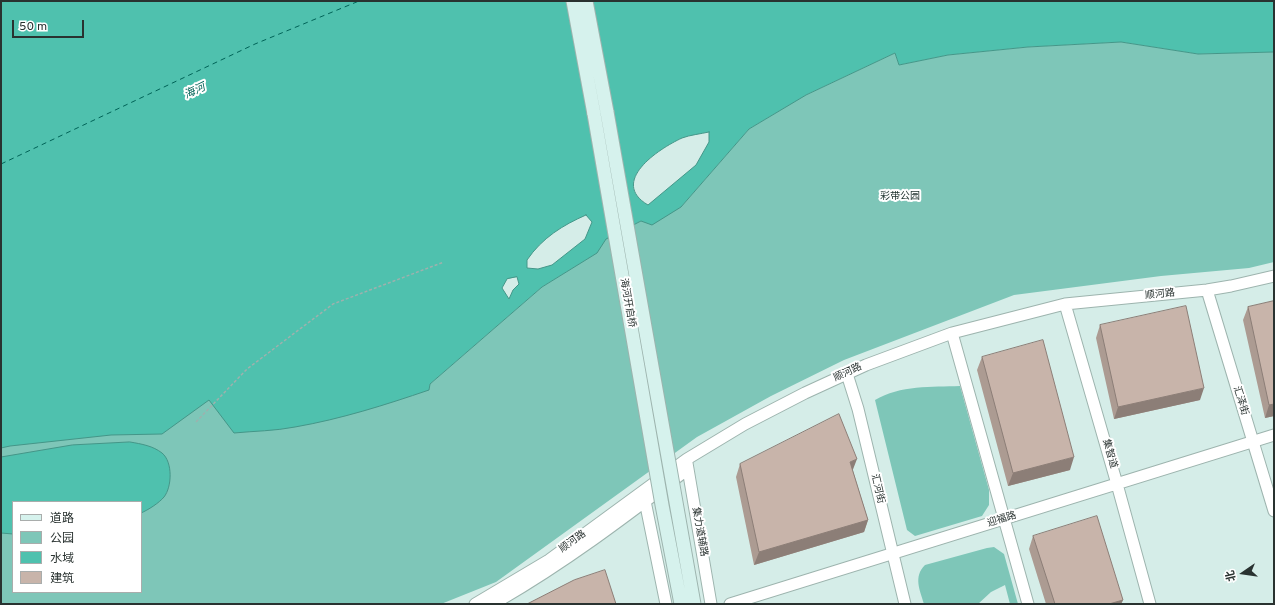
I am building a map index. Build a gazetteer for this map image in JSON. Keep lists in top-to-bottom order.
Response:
{
  "streets": {
    "main road": ["海河开启桥"],
    "street": [
      "顺河路",
      "汇泽街",
      "集智道",
      "汇河街",
      "迎福路",
      "集力道辅路"
    ]
  },
  "crossings": [
    ["顺河路", "汇泽街"],
    ["顺河路", "集智道"],
    ["顺河路", "汇河街"],
    ["顺河路", "集力道辅路"],
    ["汇泽街", "迎福路"],
    ["集智道", "迎福路"],
    ["汇河街", "迎福路"]
  ],
  "water": ["海河"],
  "parks": ["彩带公园"],
  "legend": [
    "道路",
    "公园",
    "水域",
    "建筑"
  ],
  "scale_bar": "50 m",
  "north": "left"
}
